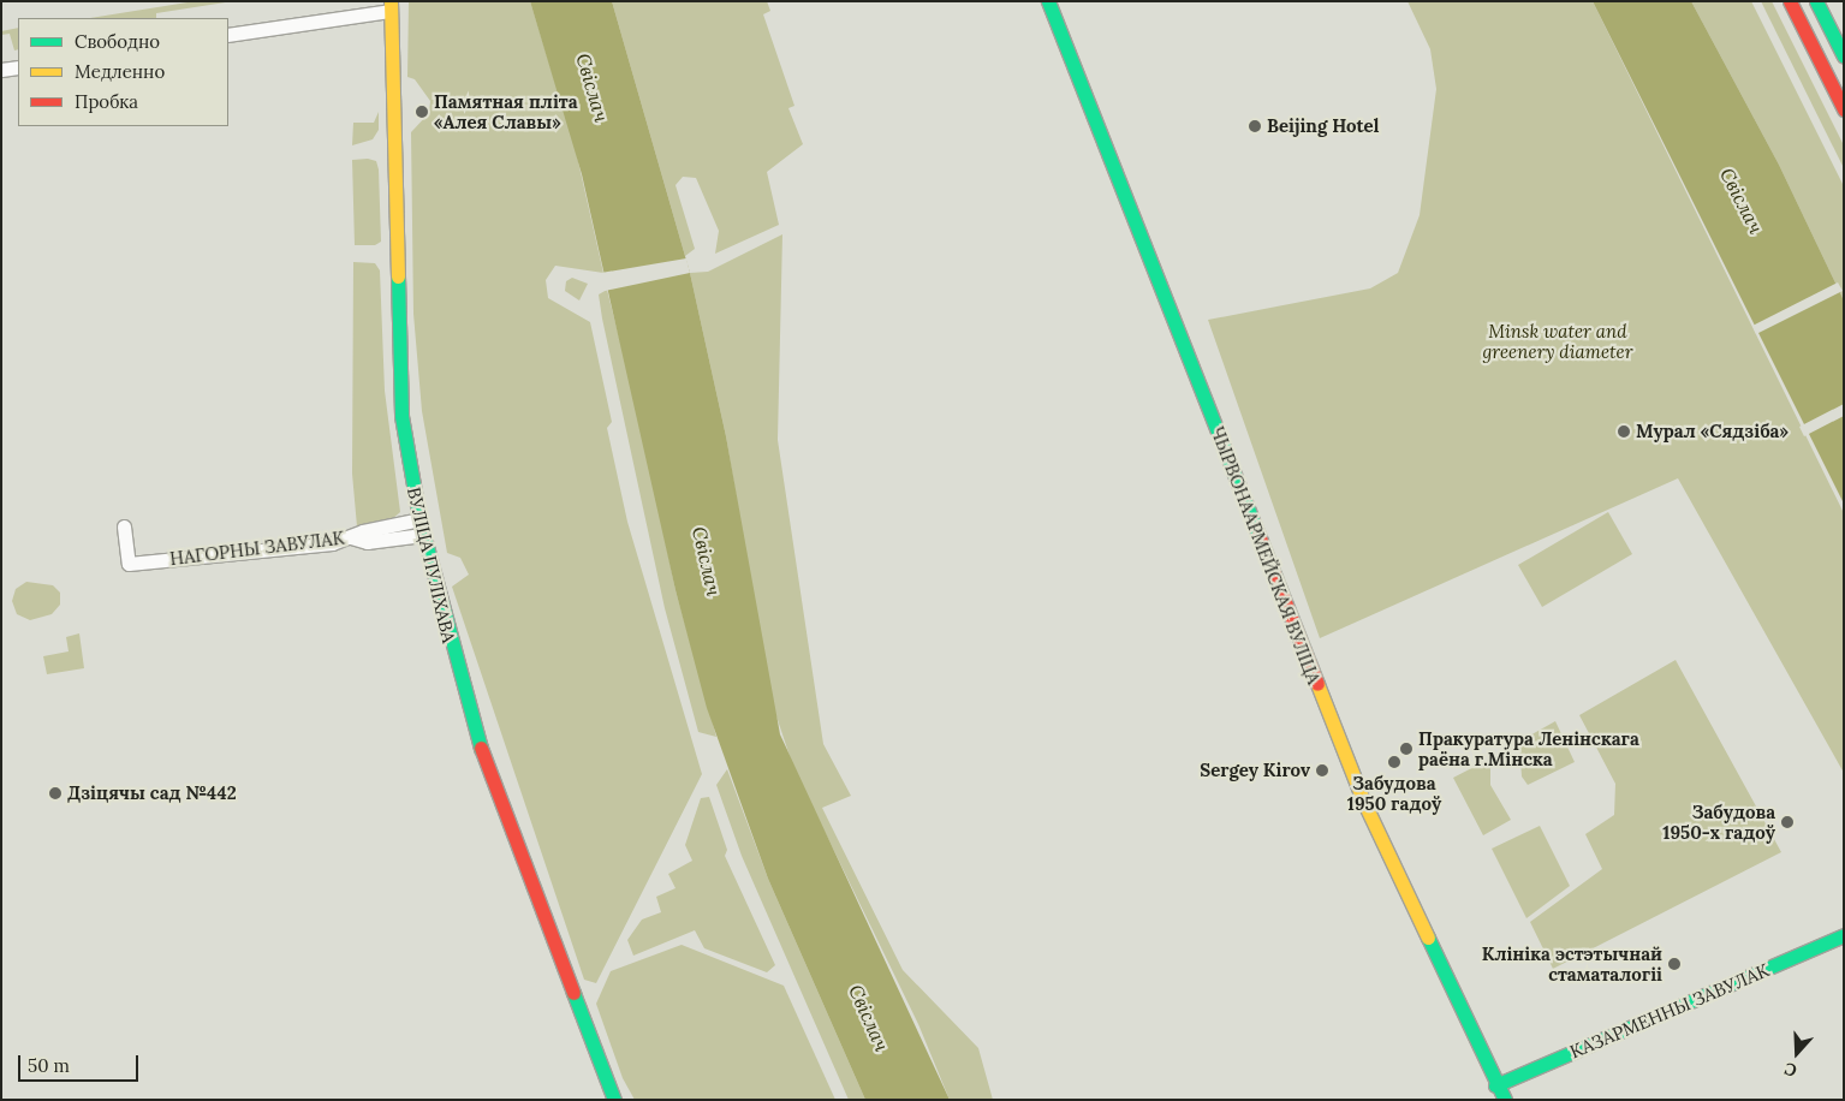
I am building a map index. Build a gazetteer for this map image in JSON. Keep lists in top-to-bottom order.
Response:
{
  "streets": {
    "street": [
      "НАГОРНЫ ЗАВУЛАК",
      "ЧЫРВОНААРМЕЙСКАЯ ВУЛІЦА",
      "ВУЛІЦА ПУЛІХАВА",
      "КАЗАРМЕННЫ ЗАВУЛАК"
    ]
  },
  "crossings": [
    ["НАГОРНЫ ЗАВУЛАК", "ВУЛІЦА ПУЛІХАВА"],
    ["ЧЫРВОНААРМЕЙСКАЯ ВУЛІЦА", "КАЗАРМЕННЫ ЗАВУЛАК"]
  ],
  "water": ["Свіслач"],
  "parks": ["Minsk water and greenery diameter"],
  "places": [
    "Памятная пліта «Алея Славы»",
    "Beijing Hotel",
    "Мурал «Сядзіба»",
    "Пракуратура Ленінскага раёна г.Мінска",
    "Забудова 1950 гадоў",
    "Sergey Kirov",
    "Дзіцячы сад №442",
    "Забудова 1950-х гадоў",
    "Клініка эстэтычнай стаматалогіі"
  ],
  "legend": ["Свободно", "Медленно", "Пробка"],
  "scale_bar": "50 m",
  "north": "bottom"
}
